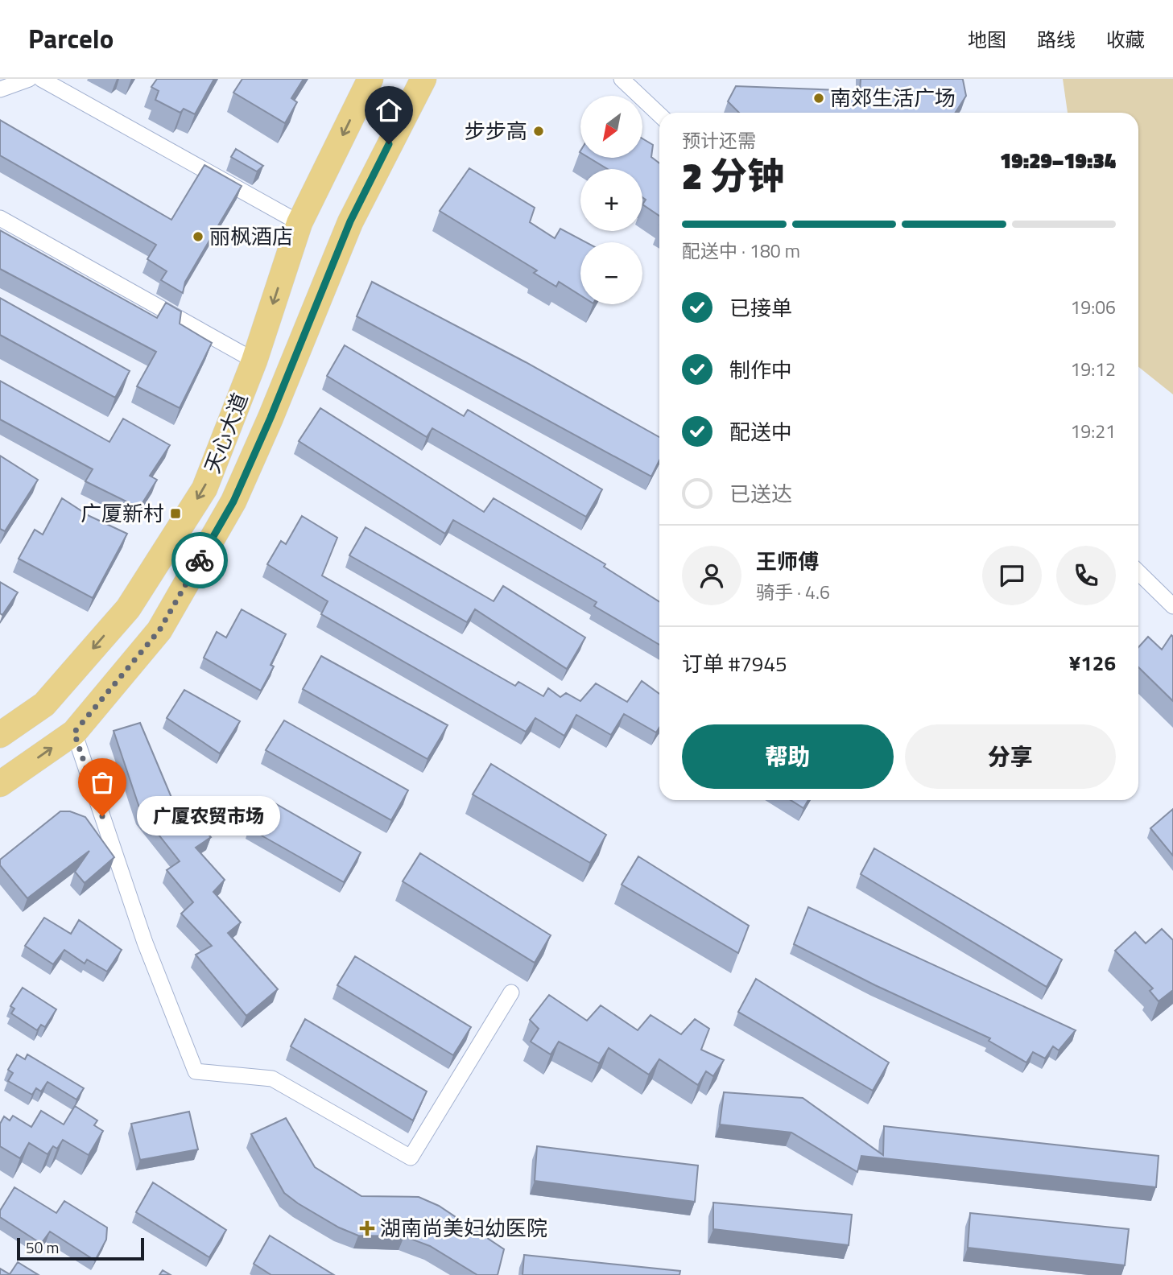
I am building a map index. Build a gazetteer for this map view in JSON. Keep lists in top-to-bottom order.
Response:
{
  "streets": {
    "main road": ["天心大道"]
  },
  "places": {
    "other": [
      "南郊生活广场",
      "步步高",
      "丽枫酒店",
      "广厦农贸市场"
    ],
    "transit": ["广厦新村"],
    "health": ["湖南尚美妇幼医院"]
  },
  "scale_bar": "50 m",
  "north": "bottom left",
  "page": {
    "header": "Parcelo",
    "nav": ["地图", "路线", "收藏"],
    "map_buttons": ["+", "−"],
    "heading": ["2 分钟", "预计还需", "19:29–19:34"],
    "panel": [
      "王师傅",
      "骑手 · 4.6",
      "订单 #7945",
      "¥126"
    ],
    "bar": "配送中 · 180 m",
    "list": [
      ["已接单", "19:06"],
      ["制作中", "19:12"],
      ["配送中", "19:21"],
      "已送达"
    ],
    "buttons": ["帮助", "分享"],
    "bubble": "广厦农贸市场",
    "scale": "50 m"
  }
}
